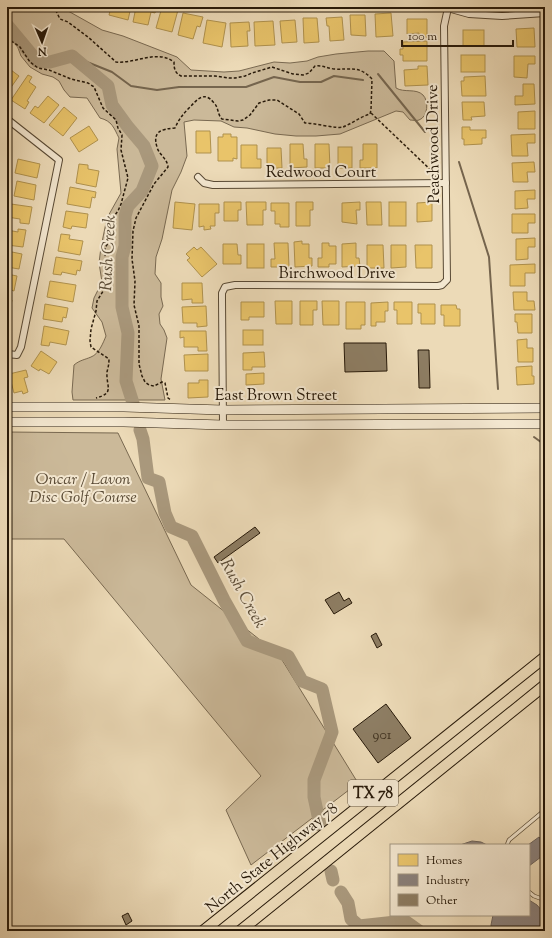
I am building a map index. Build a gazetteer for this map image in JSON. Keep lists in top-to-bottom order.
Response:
{
  "streets": {
    "main road": ["East Brown Street", "TX 78", "North State Highway 78"],
    "street": ["Peachwood Drive", "Redwood Court", "Birchwood Drive"]
  },
  "crossings": [
    ["Peachwood Drive", "Redwood Court"],
    ["Peachwood Drive", "Birchwood Drive"],
    ["Birchwood Drive", "East Brown Street"]
  ],
  "water": ["Rush Creek"],
  "parks": ["Oncar / Lavon Disc Golf Course"],
  "house_numbers": ["901"],
  "legend": ["Homes", "Industry", "Other"],
  "scale_bar": "100 m",
  "north": "bottom"
}
